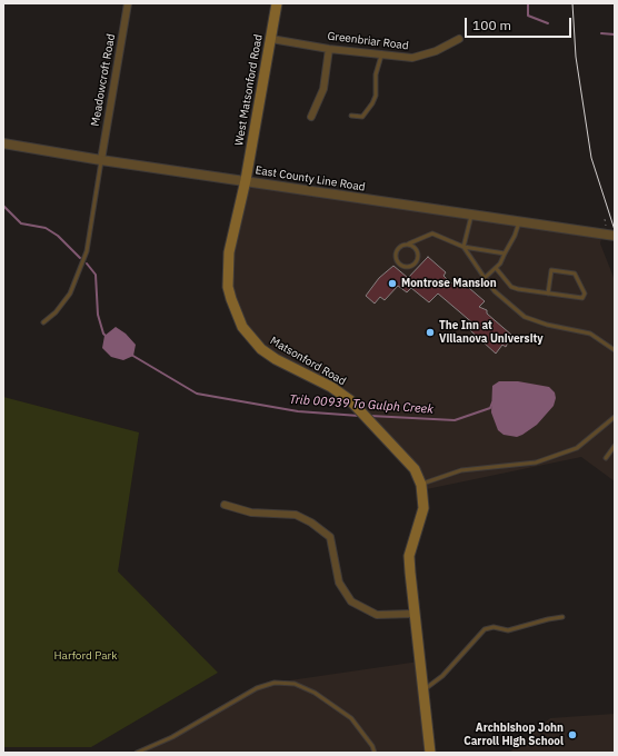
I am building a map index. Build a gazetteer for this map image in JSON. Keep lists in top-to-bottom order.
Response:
{
  "streets": {
    "main road": ["West Matsonford Road", "Matsonford Road"],
    "street": ["Greenbriar Road", "Meadowcroft Road", "East County Line Road"]
  },
  "crossings": [
    ["Greenbriar Road", "West Matsonford Road"],
    ["Meadowcroft Road", "East County Line Road"],
    ["West Matsonford Road", "East County Line Road"],
    ["West Matsonford Road", "Matsonford Road"],
    ["East County Line Road", "Matsonford Road"]
  ],
  "water": ["Trib 00939 To Gulph Creek"],
  "parks": ["Harford Park"],
  "places": ["Montrose Mansion", "The Inn at Villanova University", "Archbishop John Carroll High School"],
  "scale_bar": "100 m"
}
